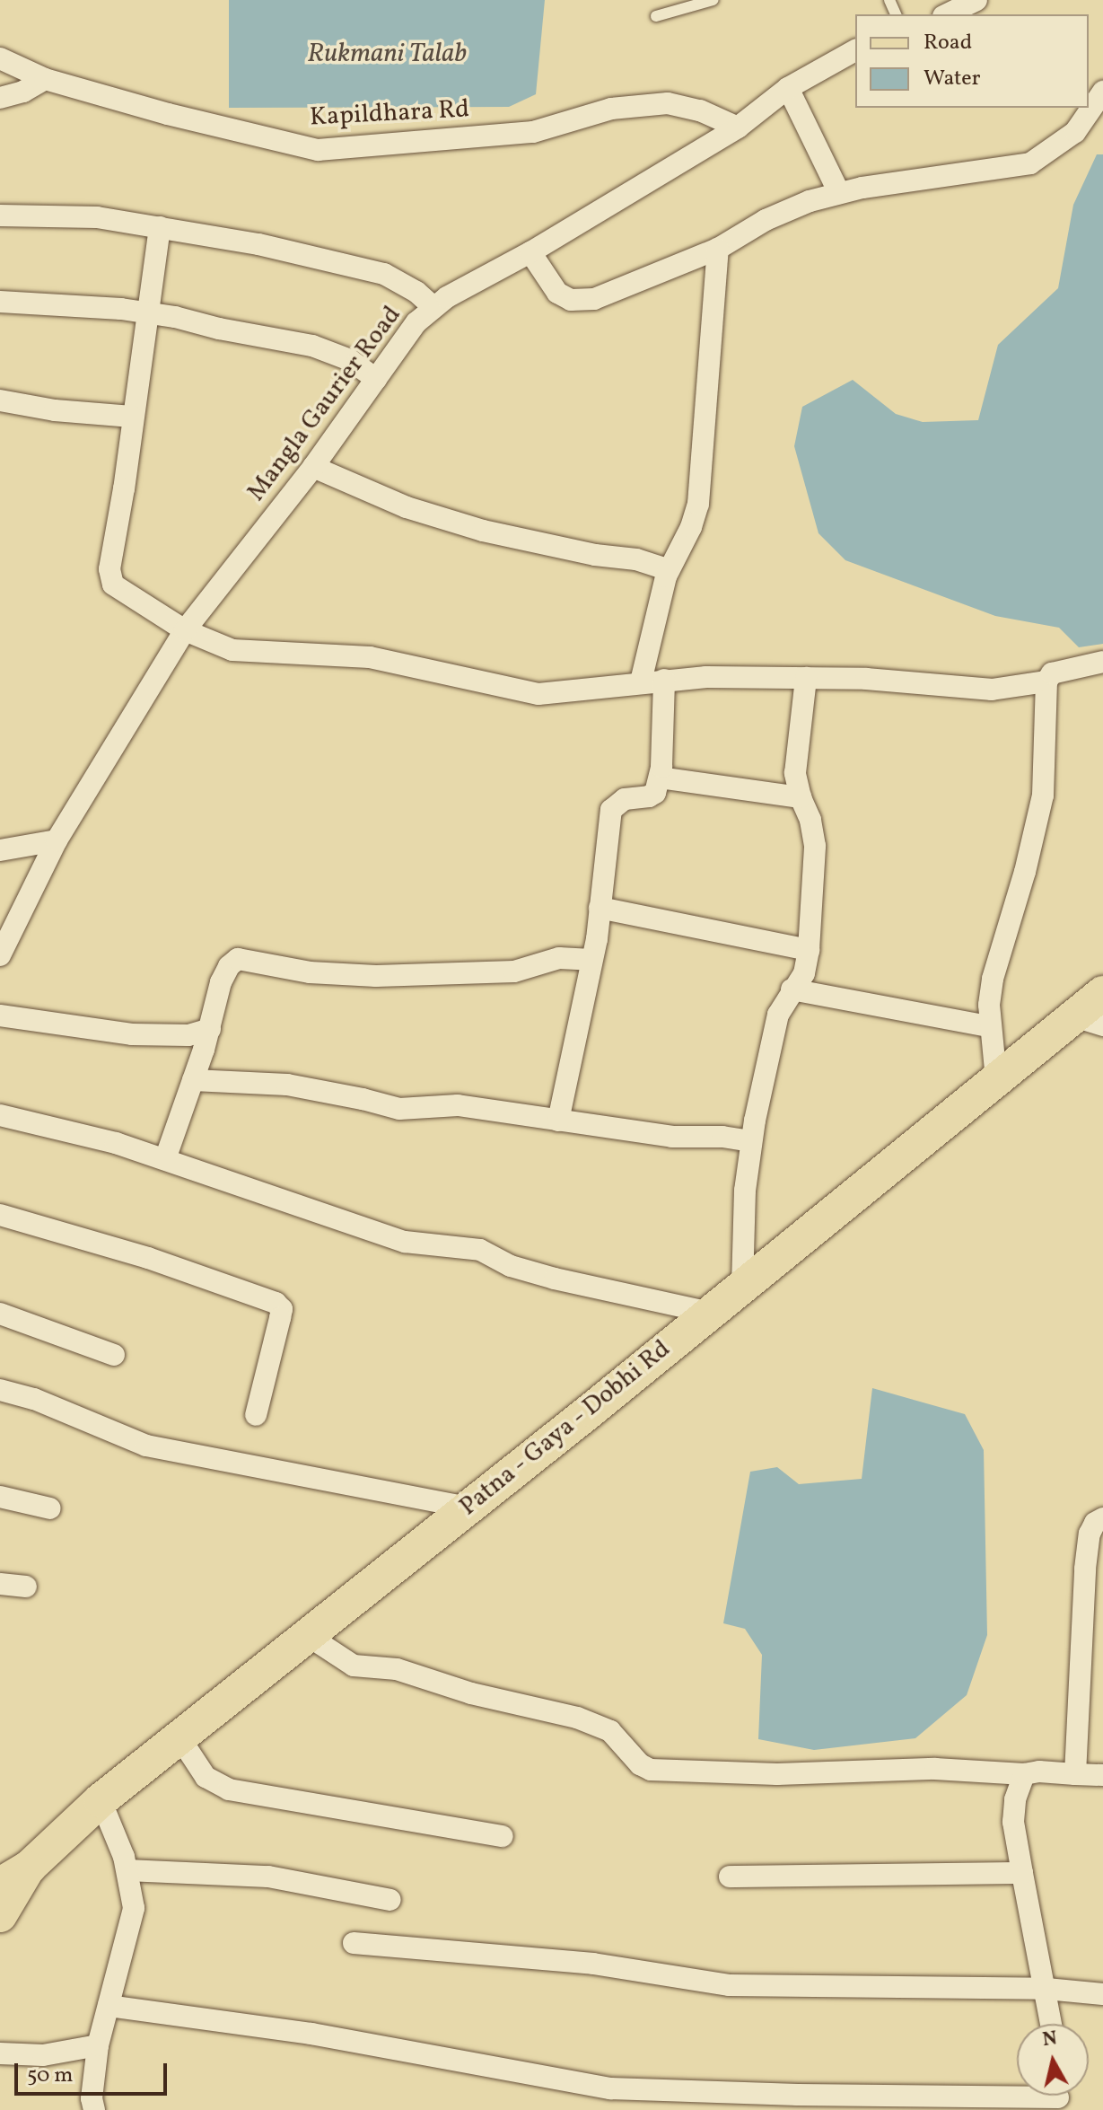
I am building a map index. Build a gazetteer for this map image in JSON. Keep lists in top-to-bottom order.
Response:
{
  "streets": {
    "main road": ["Patna - Gaya - Dobhi Rd"],
    "street": ["Kapildhara Rd", "Mangla Gaurier Road"]
  },
  "crossings": [
    ["Kapildhara Rd", "Mangla Gaurier Road"]
  ],
  "water": ["Rukmani Talab"],
  "legend": ["Road", "Water"],
  "scale_bar": "50 m",
  "north": "top"
}
